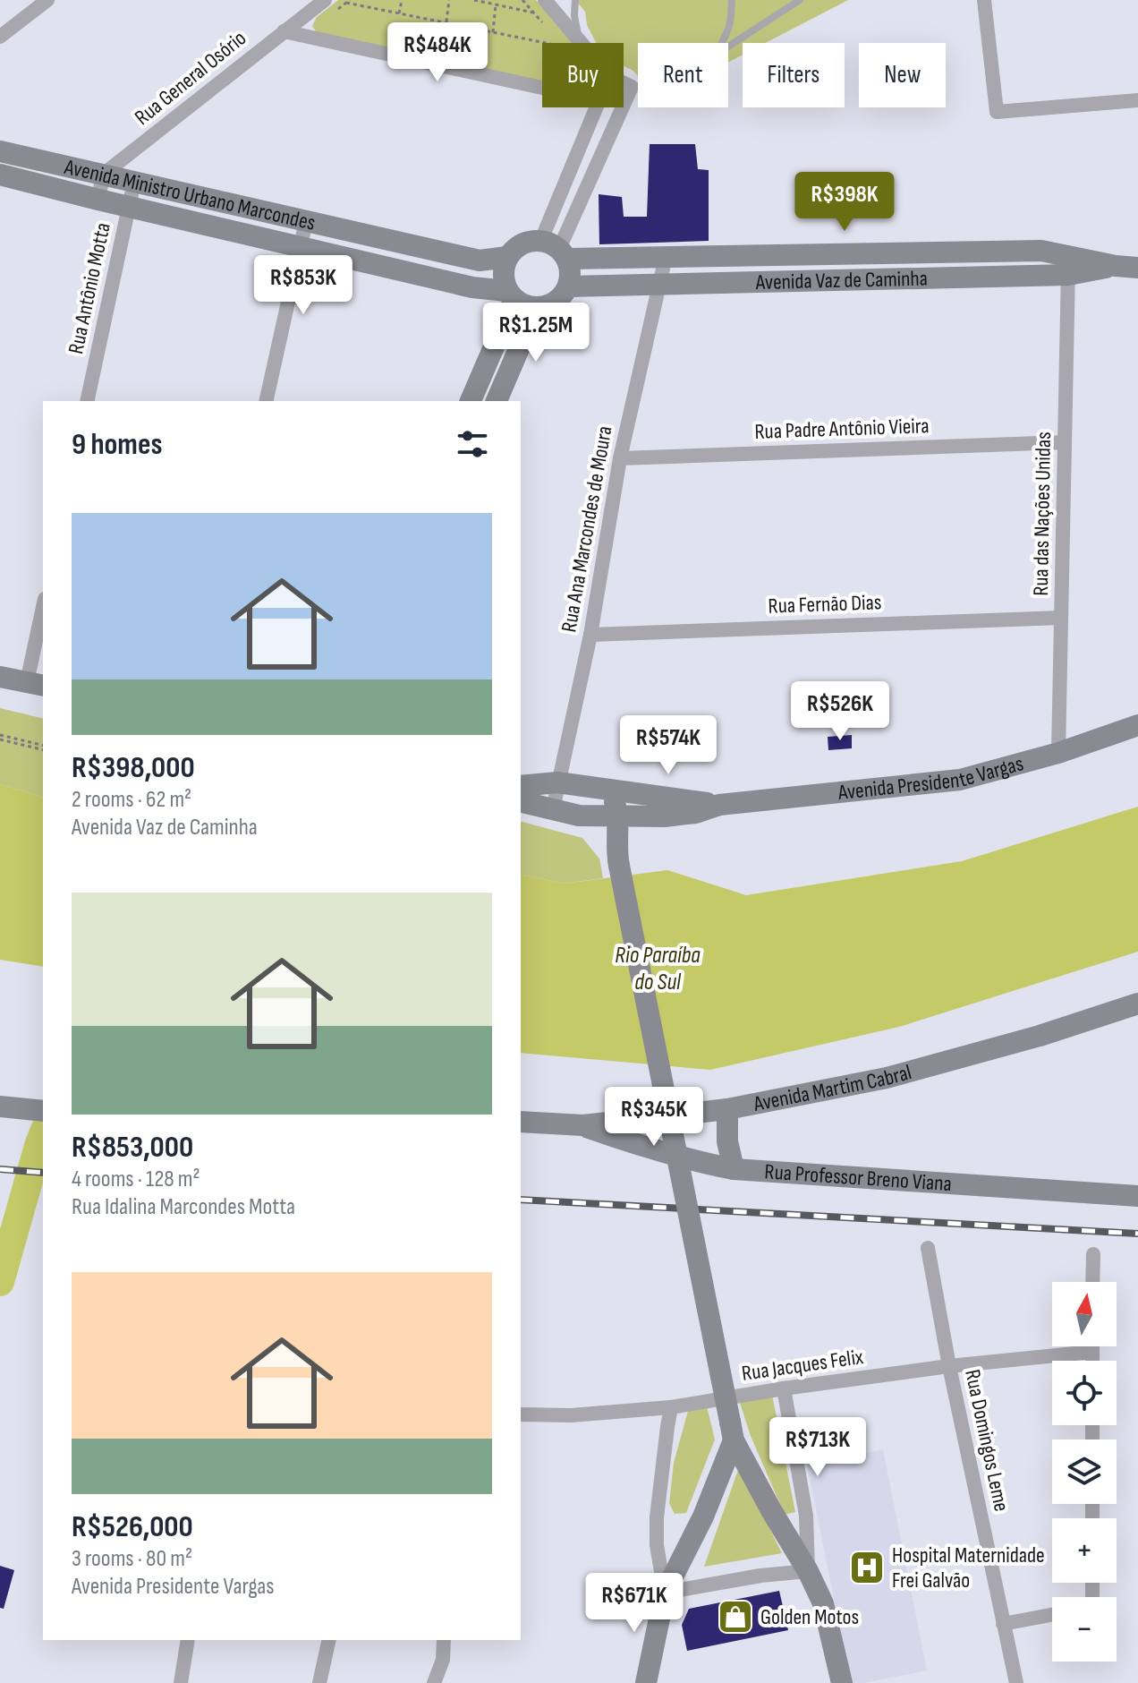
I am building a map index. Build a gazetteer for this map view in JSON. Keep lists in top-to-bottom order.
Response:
{
  "streets": {
    "street": [
      "Rua General Osório",
      "Avenida Ministro Urbano Marcondes",
      "Avenida Vaz de Caminha",
      "Rua Antônio Motta",
      "Rua Padre Antônio Vieira",
      "Rua das Nações Unidas",
      "Rua Ana Marcondes de Moura",
      "Rua Fernão Dias",
      "Avenida Presidente Vargas",
      "Avenida Martim Cabral",
      "Rua Professor Breno Viana",
      "Rua Jacques Felix",
      "Rua Domingos Leme"
    ]
  },
  "crossings": [
    ["Rua General Osório", "Avenida Ministro Urbano Marcondes"],
    ["Avenida Ministro Urbano Marcondes", "Avenida Vaz de Caminha"],
    ["Avenida Ministro Urbano Marcondes", "Rua Antônio Motta"],
    ["Avenida Vaz de Caminha", "Rua das Nações Unidas"],
    ["Avenida Vaz de Caminha", "Rua Ana Marcondes de Moura"],
    ["Rua Padre Antônio Vieira", "Rua das Nações Unidas"],
    ["Rua Padre Antônio Vieira", "Rua Ana Marcondes de Moura"],
    ["Rua das Nações Unidas", "Rua Fernão Dias"],
    ["Rua das Nações Unidas", "Avenida Presidente Vargas"],
    ["Rua Ana Marcondes de Moura", "Rua Fernão Dias"],
    ["Rua Ana Marcondes de Moura", "Avenida Presidente Vargas"],
    ["Avenida Martim Cabral", "Rua Professor Breno Viana"],
    ["Rua Jacques Felix", "Rua Domingos Leme"]
  ],
  "water": ["Rio Paraíba do Sul"],
  "places": {
    "hospital": ["Hospital Maternidade Frei Galvão"],
    "shop": ["Golden Motos"]
  },
  "north": "top",
  "page": {
    "price": [
      "R$484K",
      "R$398K",
      "R$853K",
      "R$1.25M",
      "R$526K",
      "R$574K",
      "R$345K",
      "R$713K",
      "R$671K"
    ],
    "chip": [
      "Buy",
      "Rent",
      "Filters",
      "New"
    ],
    "heading": "9 homes",
    "list": [
      {
        "name": "R$398,000",
        "note": "2 rooms · 62 m² · Avenida Vaz de Caminha"
      },
      {
        "name": "R$853,000",
        "note": "4 rooms · 128 m² · Rua Idalina Marcondes Motta"
      },
      {
        "name": "R$526,000",
        "note": "3 rooms · 80 m² · Avenida Presidente Vargas"
      }
    ],
    "map_buttons": ["+", "−"]
  }
}
